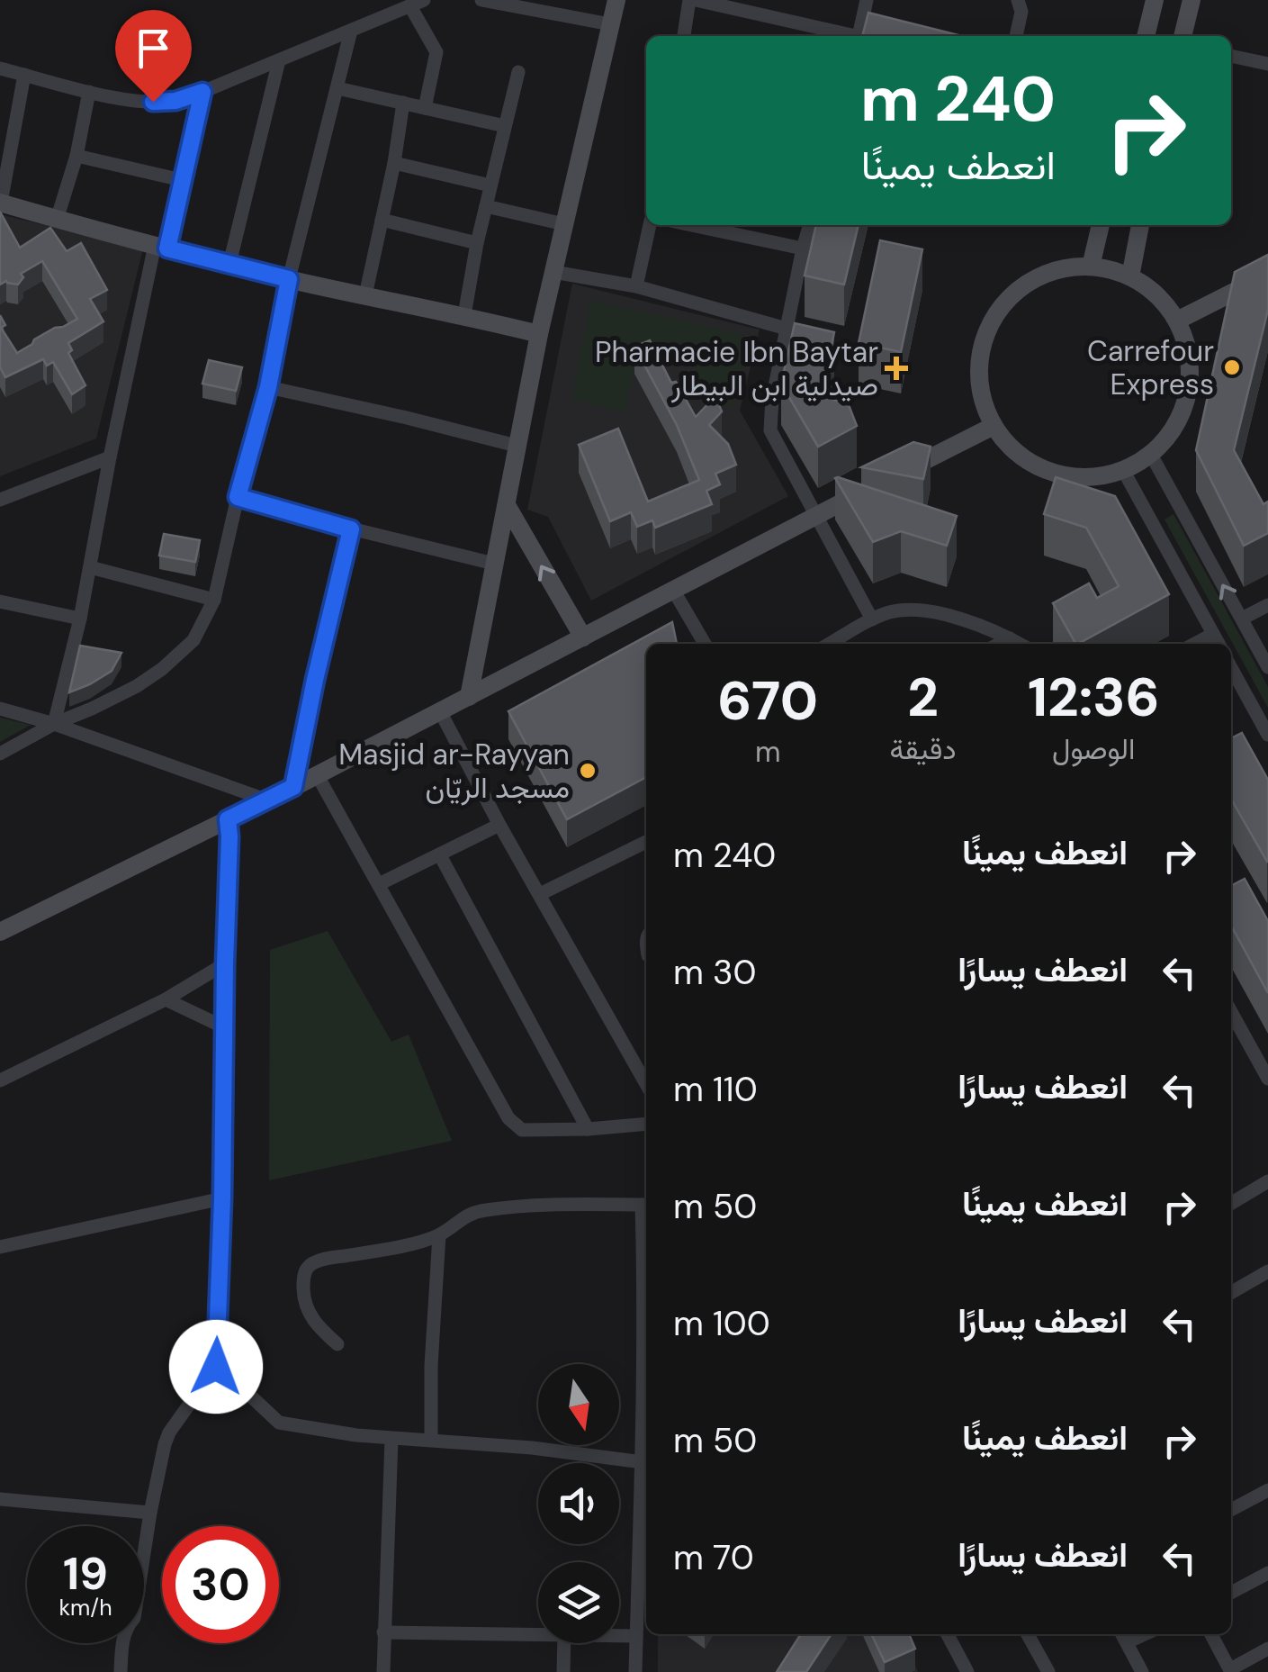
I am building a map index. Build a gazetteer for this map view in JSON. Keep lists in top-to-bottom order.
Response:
{
  "places": {
    "other": ["Carrefour Express", "Masjid ar-Rayyan مسجد الريّان"],
    "health": ["Pharmacie Ibn Baytar صيدلية ابن البيطار"]
  },
  "north": "bottom",
  "page": {
    "turn": ["240 m", "انعطف يمينًا"],
    "eta": [
      "12:36",
      "الوصول",
      "2",
      "دقيقة",
      "670",
      "m"
    ],
    "list": [
      {
        "name": "انعطف يمينًا",
        "value": "240 m"
      },
      {
        "name": "انعطف يسارًا",
        "value": "30 m"
      },
      {
        "name": "انعطف يسارًا",
        "value": "110 m"
      },
      {
        "name": "انعطف يمينًا",
        "value": "50 m"
      },
      {
        "name": "انعطف يسارًا",
        "value": "100 m"
      },
      {
        "name": "انعطف يمينًا",
        "value": "50 m"
      },
      {
        "name": "انعطف يسارًا",
        "value": "70 m"
      }
    ],
    "speed": "19 km/h",
    "limit": "30"
  }
}
